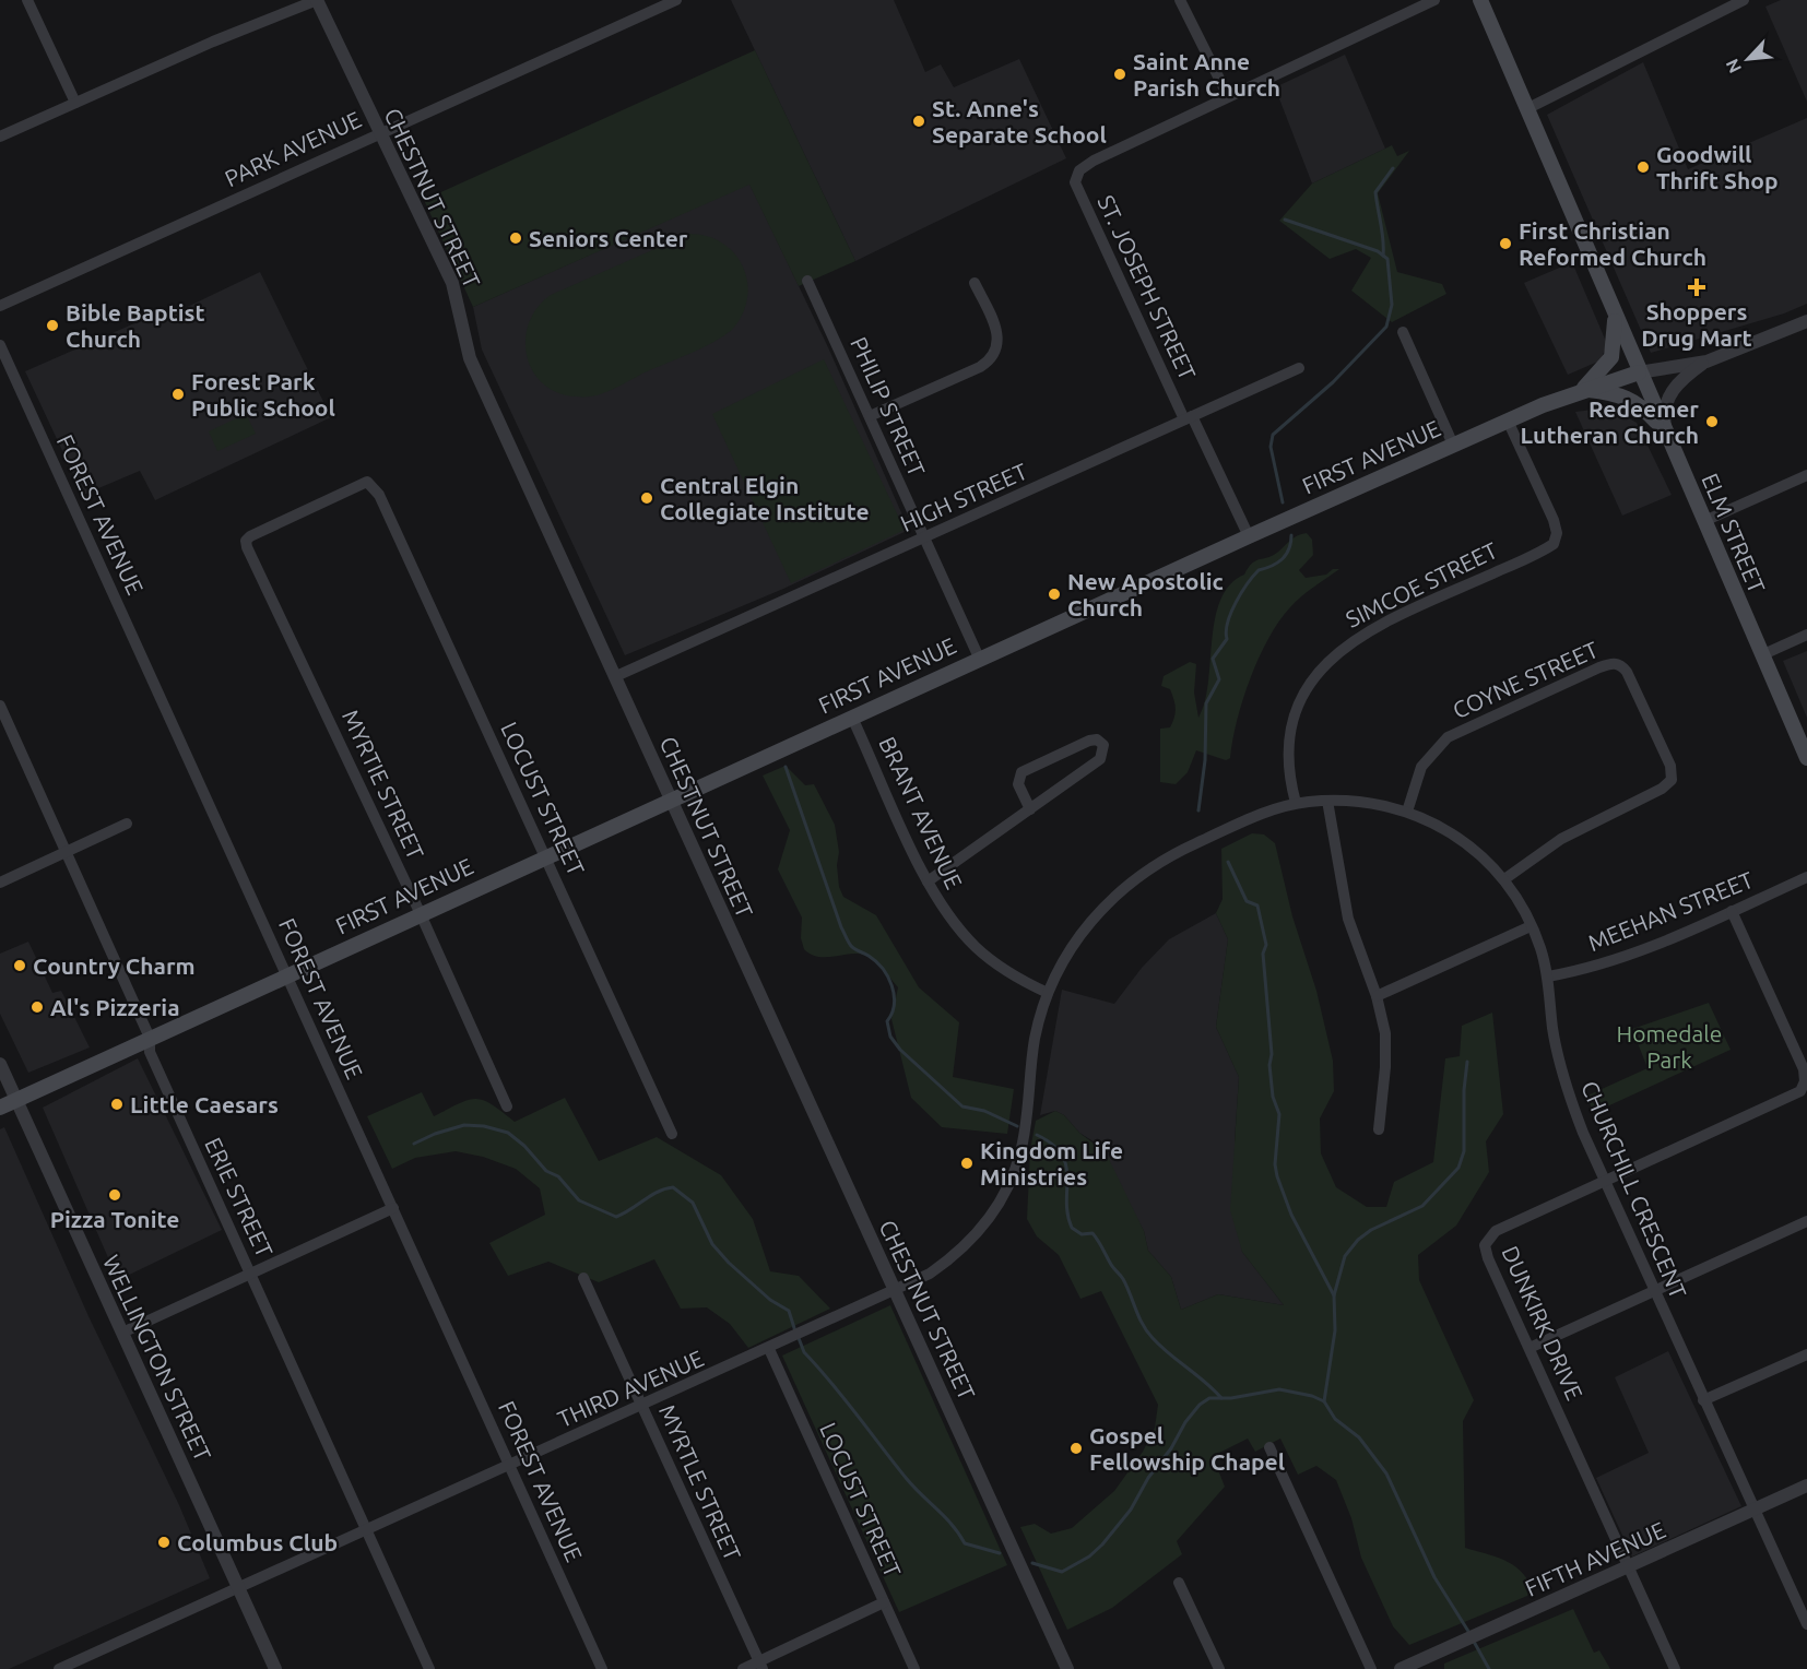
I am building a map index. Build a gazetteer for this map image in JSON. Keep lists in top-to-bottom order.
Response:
{
  "streets": {
    "main road": ["FIRST AVENUE", "ELM STREET"],
    "street": [
      "PARK AVENUE",
      "CHESTNUT STREET",
      "ST. JOSEPH STREET",
      "PHILIP STREET",
      "HIGH STREET",
      "FOREST AVENUE",
      "SIMCOE STREET",
      "COYNE STREET",
      "MYRTIE STREET",
      "LOCUST STREET",
      "BRANT AVENUE",
      "MEEHAN STREET",
      "CHURCHILL CRESCENT",
      "ERIE STREET",
      "DUNKIRK DRIVE",
      "WELLINGTON STREET",
      "THIRD AVENUE",
      "MYRTLE STREET",
      "FIFTH AVENUE"
    ]
  },
  "crossings": [
    ["PARK AVENUE", "CHESTNUT STREET"],
    ["CHESTNUT STREET", "FIRST AVENUE"],
    ["CHESTNUT STREET", "HIGH STREET"],
    ["CHESTNUT STREET", "CHURCHILL CRESCENT"],
    ["CHESTNUT STREET", "THIRD AVENUE"],
    ["ST. JOSEPH STREET", "FIRST AVENUE"],
    ["ST. JOSEPH STREET", "HIGH STREET"],
    ["PHILIP STREET", "FIRST AVENUE"],
    ["PHILIP STREET", "HIGH STREET"],
    ["FIRST AVENUE", "FOREST AVENUE"],
    ["FIRST AVENUE", "ELM STREET"],
    ["FIRST AVENUE", "SIMCOE STREET"],
    ["FIRST AVENUE", "MYRTIE STREET"],
    ["FIRST AVENUE", "LOCUST STREET"],
    ["FIRST AVENUE", "BRANT AVENUE"],
    ["FIRST AVENUE", "ERIE STREET"],
    ["FIRST AVENUE", "WELLINGTON STREET"],
    ["FOREST AVENUE", "THIRD AVENUE"],
    ["SIMCOE STREET", "CHURCHILL CRESCENT"],
    ["COYNE STREET", "CHURCHILL CRESCENT"],
    ["MYRTIE STREET", "LOCUST STREET"],
    ["LOCUST STREET", "THIRD AVENUE"],
    ["BRANT AVENUE", "CHURCHILL CRESCENT"],
    ["MEEHAN STREET", "CHURCHILL CRESCENT"],
    ["MEEHAN STREET", "DUNKIRK DRIVE"],
    ["CHURCHILL CRESCENT", "DUNKIRK DRIVE"],
    ["CHURCHILL CRESCENT", "THIRD AVENUE"],
    ["CHURCHILL CRESCENT", "FIFTH AVENUE"],
    ["ERIE STREET", "THIRD AVENUE"],
    ["DUNKIRK DRIVE", "FIFTH AVENUE"],
    ["WELLINGTON STREET", "THIRD AVENUE"],
    ["THIRD AVENUE", "MYRTLE STREET"]
  ],
  "parks": ["Homedale Park"],
  "places": {
    "other": [
      "Saint Anne Parish Church",
      "St. Anne's Separate School",
      "Goodwill Thrift Shop",
      "Seniors Center",
      "First Christian Reformed Church",
      "Bible Baptist Church",
      "Forest Park Public School",
      "Redeemer Lutheran Church",
      "Central Elgin Collegiate Institute",
      "New Apostolic Church",
      "Country Charm",
      "Al's Pizzeria",
      "Little Caesars",
      "Kingdom Life Ministries",
      "Pizza Tonite",
      "Gospel Fellowship Chapel",
      "Columbus Club"
    ],
    "health": ["Shoppers Drug Mart"]
  },
  "north": "bottom left"
}
